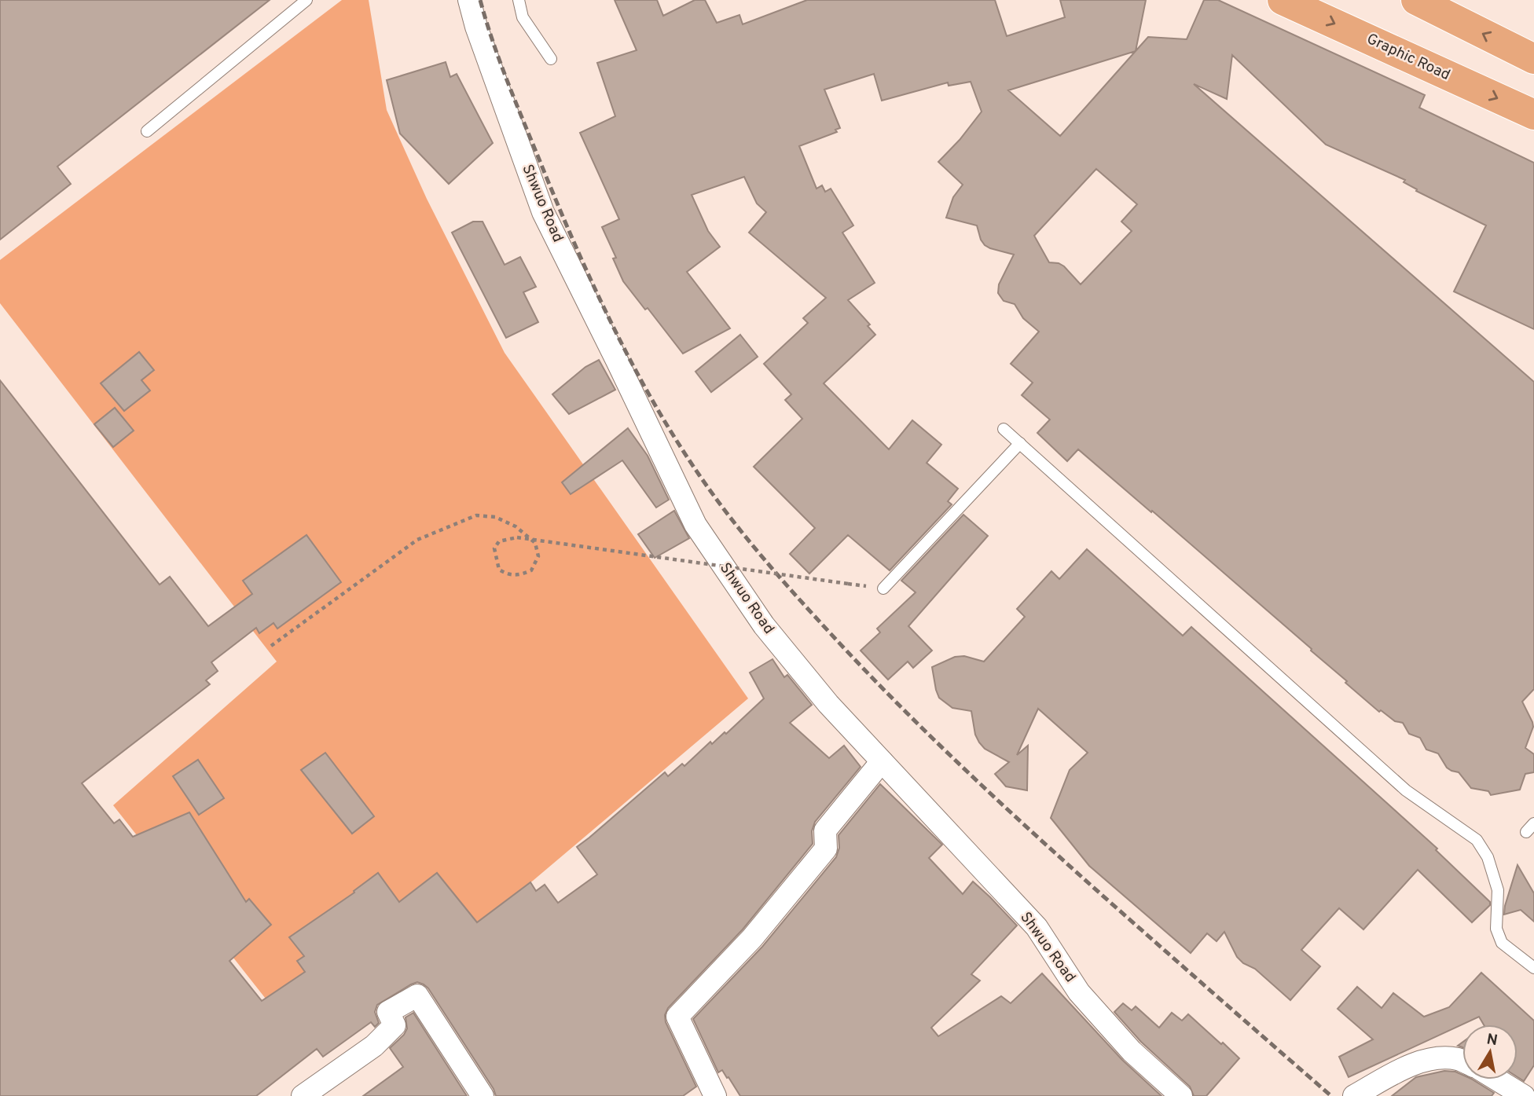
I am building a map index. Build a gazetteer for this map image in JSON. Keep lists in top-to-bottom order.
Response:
{
  "streets": {
    "main road": ["Graphic Road"],
    "street": ["Shwuo Road"]
  },
  "north": "top"
}
